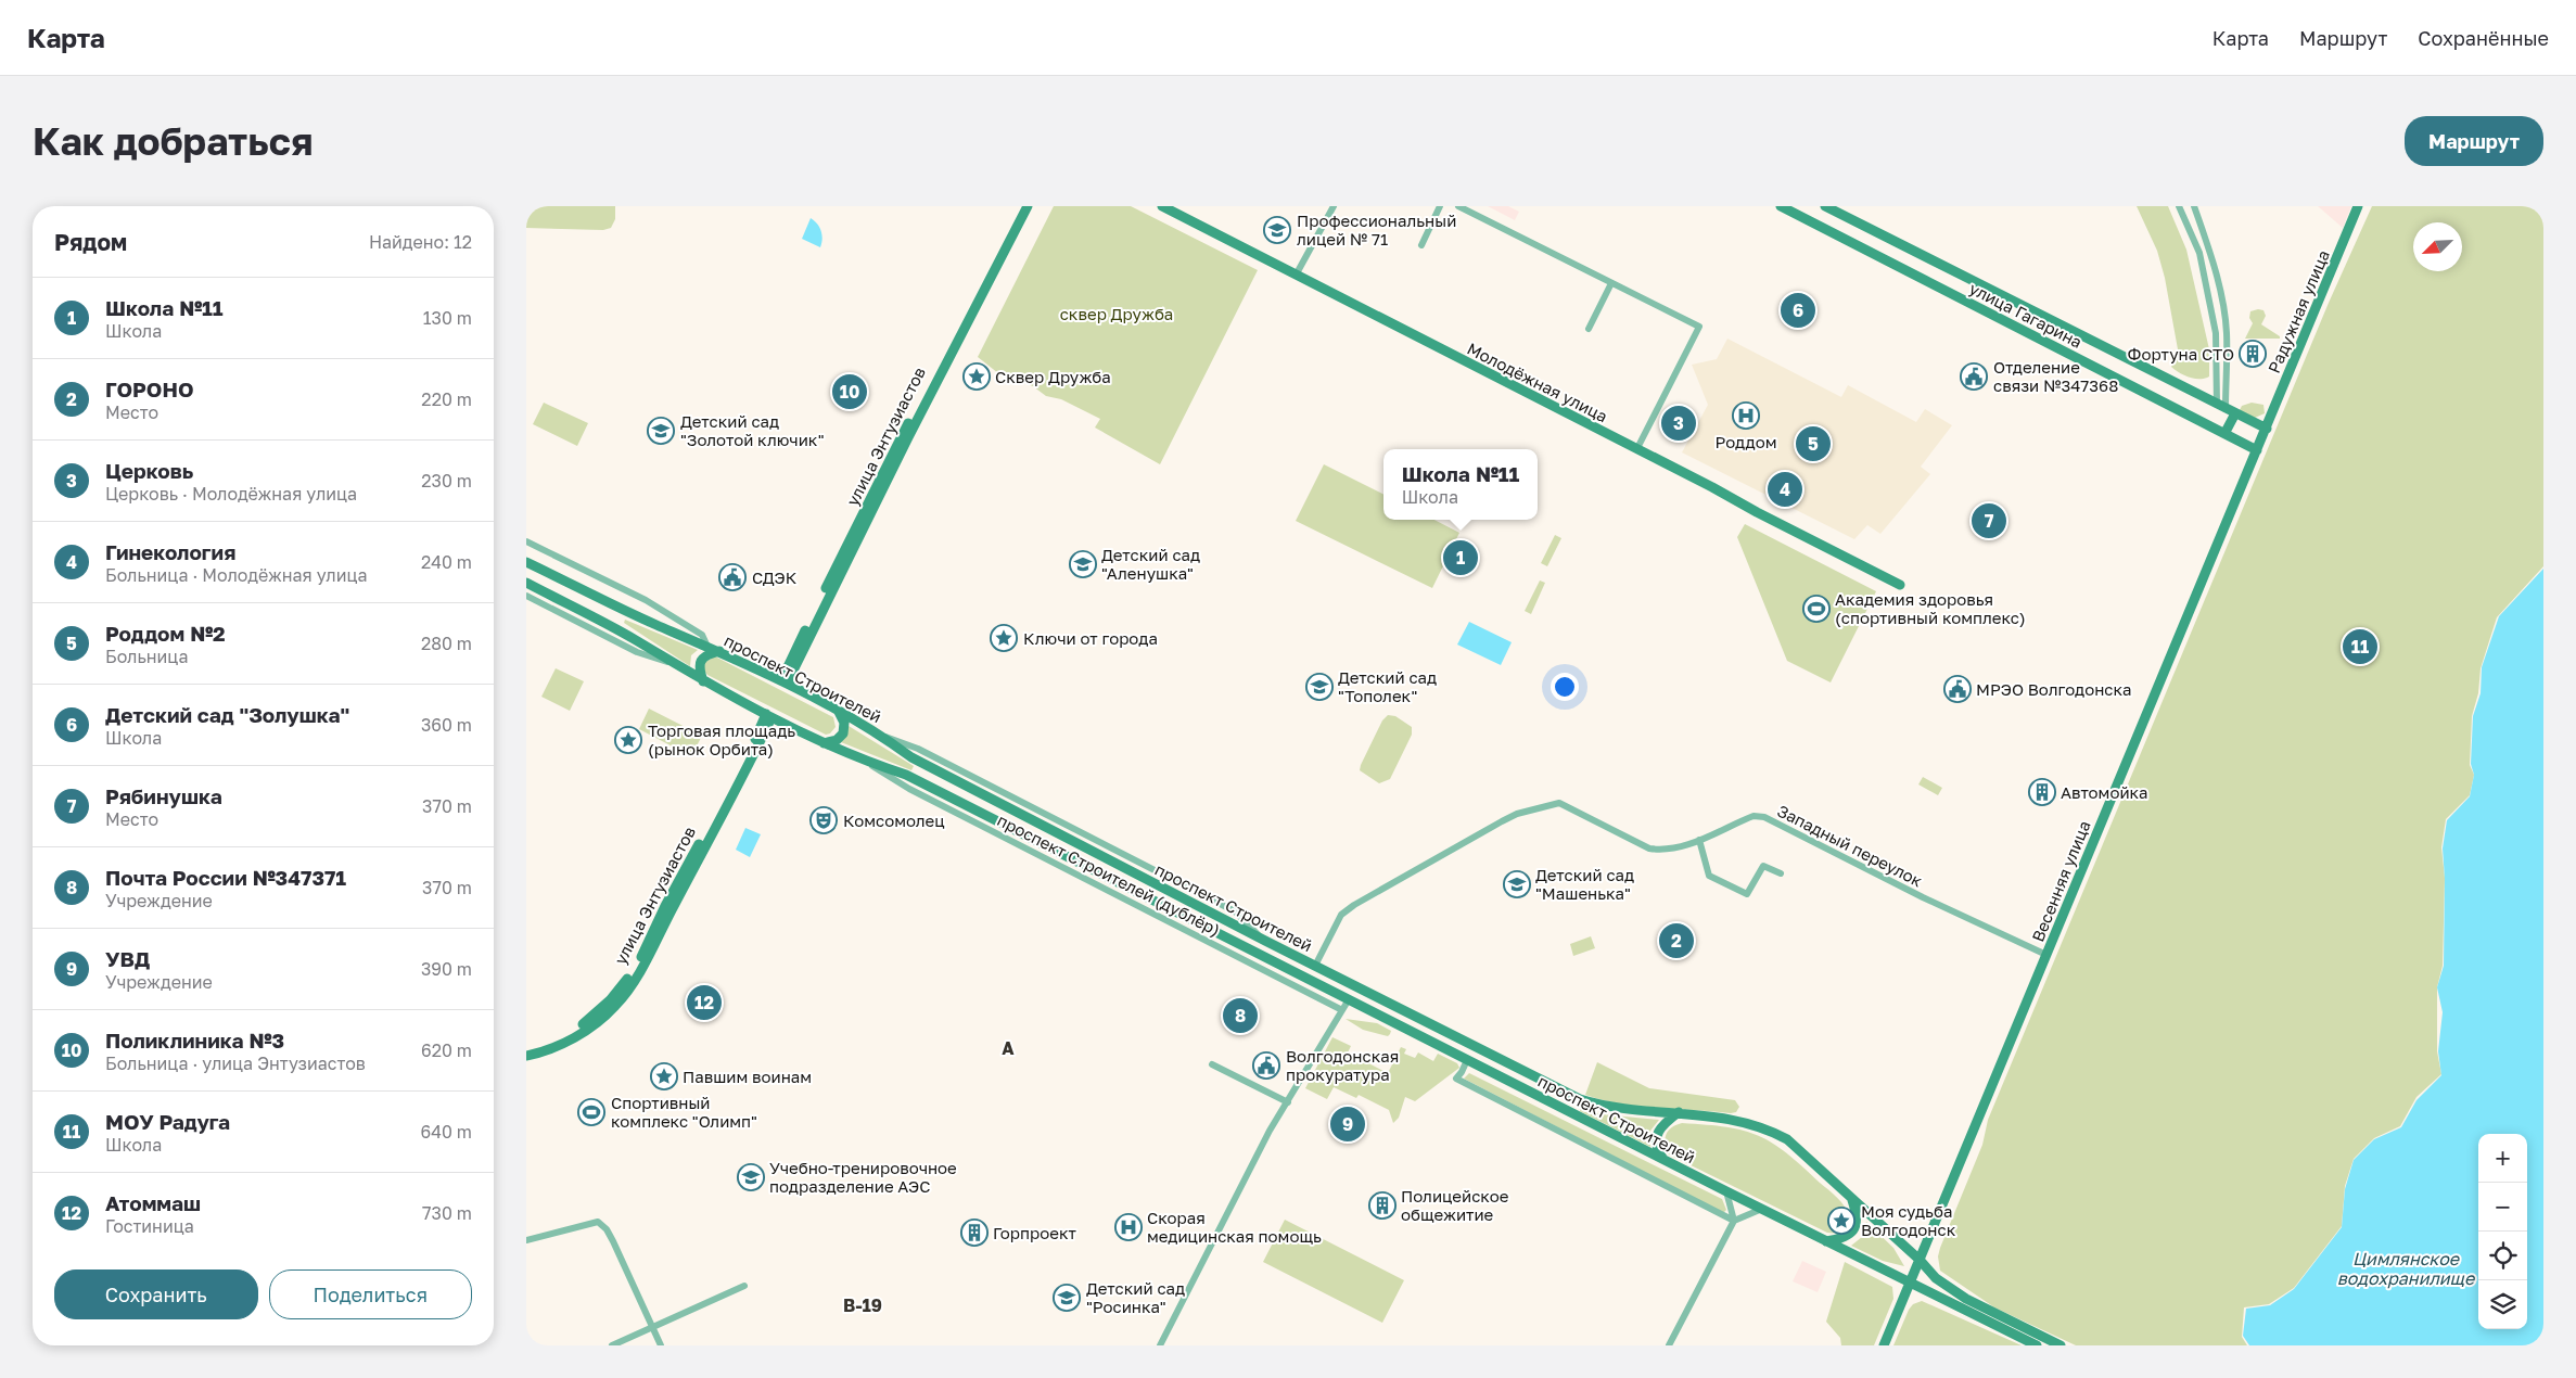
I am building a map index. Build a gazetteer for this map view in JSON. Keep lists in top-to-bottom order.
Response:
{
  "streets": {
    "street": [
      "Радужная улица",
      "улица Гагарина",
      "Молодёжная улица",
      "улица Энтузиастов",
      "проспект Строителей",
      "Западный переулок",
      "проспект Строителей (дублёр)",
      "Весенняя улица"
    ]
  },
  "crossings": [
    ["Радужная улица", "улица Гагарина"],
    ["Радужная улица", "Весенняя улица"],
    ["улица Гагарина", "Весенняя улица"],
    ["улица Энтузиастов", "проспект Строителей"],
    ["проспект Строителей", "Западный переулок"],
    ["проспект Строителей", "проспект Строителей (дублёр)"],
    ["проспект Строителей", "Весенняя улица"],
    ["Западный переулок", "Весенняя улица"]
  ],
  "districts": ["А", "В-19"],
  "water": ["Цимлянское водохранилище"],
  "parks": ["сквер Дружба"],
  "places": {
    "school or university": [
      "Профессиональный лицей № 71",
      "Детский сад \"Золотой ключик\"",
      "Детский сад \"Аленушка\"",
      "Детский сад \"Тополек\"",
      "Детский сад \"Машенька\"",
      "Учебно-тренировочное подразделение АЭС",
      "Детский сад \"Росинка\""
    ],
    "building": [
      "Фортуна СТО",
      "Автомойка",
      "Полицейское общежитие",
      "Горпроект"
    ],
    "place": [
      "Сквер Дружба",
      "Ключи от города",
      "Торговая площадь (рынок Орбита)",
      "Павшим воинам",
      "Моя судьба Волгодонск"
    ],
    "public building": [
      "Отделение связи №347368",
      "СДЭК",
      "МРЭО Волгодонска",
      "Волгодонская прокуратура"
    ],
    "hospital": ["Роддом", "Скорая медицинская помощь"],
    "sports": ["Академия здоровья (спортивный комплекс)", "Спортивный комплекс \"Олимп\""],
    "theatre": ["Комсомолец"]
  },
  "north": "bottom left",
  "page": {
    "header": "Карта",
    "nav": ["Карта", "Маршрут", "Сохранённые"],
    "buttons": [
      "Маршрут",
      ["Сохранить", "Поделиться"]
    ],
    "title": "Как добраться",
    "heading": ["Рядом", "Найдено: 12"],
    "list": [
      {
        "mark": "1",
        "name": "Школа №11",
        "note": "Школа",
        "value": "130 m"
      },
      {
        "mark": "2",
        "name": "ГОРОНО",
        "note": "Место",
        "value": "220 m"
      },
      {
        "mark": "3",
        "name": "Церковь",
        "note": "Церковь · Молодёжная улица",
        "value": "230 m"
      },
      {
        "mark": "4",
        "name": "Гинекология",
        "note": "Больница · Молодёжная улица",
        "value": "240 m"
      },
      {
        "mark": "5",
        "name": "Роддом №2",
        "note": "Больница",
        "value": "280 m"
      },
      {
        "mark": "6",
        "name": "Детский сад \"Золушка\"",
        "note": "Школа",
        "value": "360 m"
      },
      {
        "mark": "7",
        "name": "Рябинушка",
        "note": "Место",
        "value": "370 m"
      },
      {
        "mark": "8",
        "name": "Почта России №347371",
        "note": "Учреждение",
        "value": "370 m"
      },
      {
        "mark": "9",
        "name": "УВД",
        "note": "Учреждение",
        "value": "390 m"
      },
      {
        "mark": "10",
        "name": "Поликлиника №3",
        "note": "Больница · улица Энтузиастов",
        "value": "620 m"
      },
      {
        "mark": "11",
        "name": "МОУ Радуга",
        "note": "Школа",
        "value": "640 m"
      },
      {
        "mark": "12",
        "name": "Атоммаш",
        "note": "Гостиница",
        "value": "730 m"
      }
    ],
    "pins": [
      "6",
      "10",
      "3",
      "5",
      "4",
      "7",
      "1",
      "11",
      "2",
      "12",
      "8",
      "9"
    ],
    "popup": ["Школа №11", "Школа"],
    "map_buttons": ["+", "−"]
  }
}
